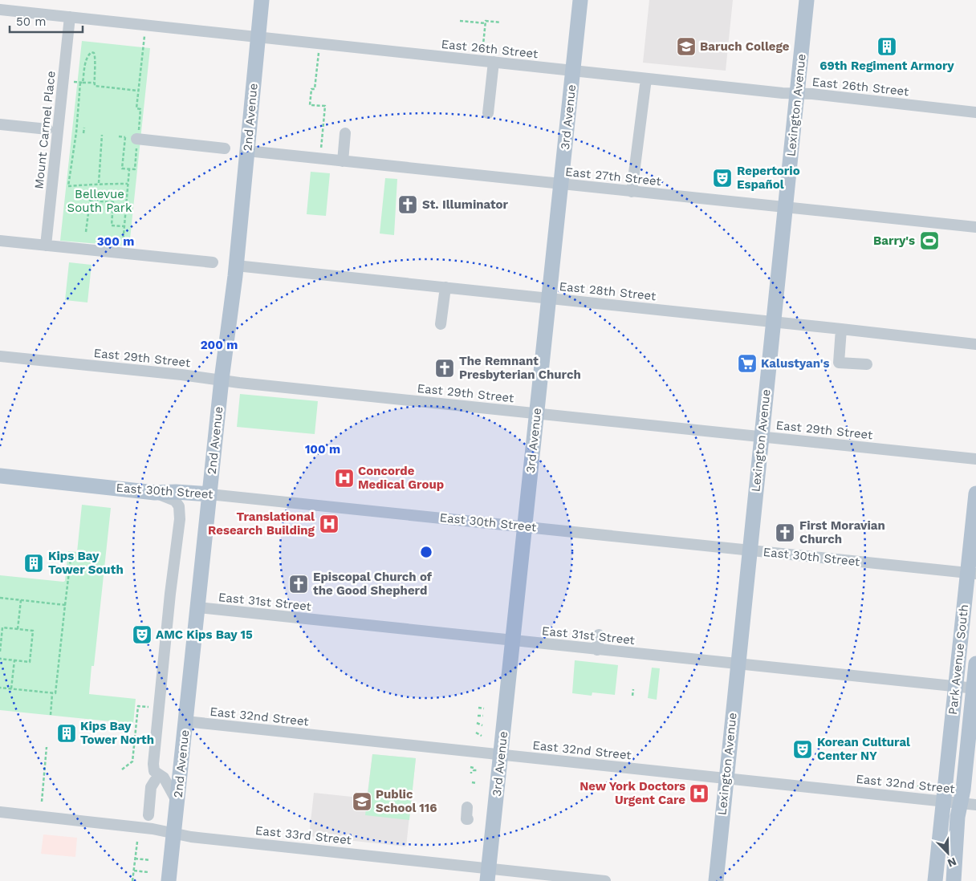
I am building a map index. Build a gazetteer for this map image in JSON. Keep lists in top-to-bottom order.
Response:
{
  "streets": {
    "main road": [
      "Lexington Avenue",
      "2nd Avenue",
      "3rd Avenue",
      "East 30th Street",
      "Park Avenue South"
    ],
    "street": [
      "East 26th Street",
      "Mount Carmel Place",
      "East 27th Street",
      "East 28th Street",
      "East 29th Street",
      "East 31st Street",
      "East 32nd Street",
      "East 33rd Street"
    ]
  },
  "crossings": [
    ["East 26th Street", "Lexington Avenue"],
    ["East 26th Street", "2nd Avenue"],
    ["East 26th Street", "3rd Avenue"],
    ["East 26th Street", "Mount Carmel Place"],
    ["Lexington Avenue", "East 27th Street"],
    ["Lexington Avenue", "East 28th Street"],
    ["Lexington Avenue", "East 29th Street"],
    ["Lexington Avenue", "East 30th Street"],
    ["Lexington Avenue", "East 31st Street"],
    ["Lexington Avenue", "East 32nd Street"],
    ["2nd Avenue", "East 27th Street"],
    ["2nd Avenue", "East 28th Street"],
    ["2nd Avenue", "East 29th Street"],
    ["2nd Avenue", "East 30th Street"],
    ["2nd Avenue", "East 31st Street"],
    ["2nd Avenue", "East 32nd Street"],
    ["2nd Avenue", "East 33rd Street"],
    ["3rd Avenue", "East 27th Street"],
    ["3rd Avenue", "East 28th Street"],
    ["3rd Avenue", "East 29th Street"],
    ["3rd Avenue", "East 30th Street"],
    ["3rd Avenue", "East 31st Street"],
    ["3rd Avenue", "East 32nd Street"],
    ["3rd Avenue", "East 33rd Street"],
    ["East 30th Street", "Park Avenue South"],
    ["East 31st Street", "Park Avenue South"],
    ["Park Avenue South", "East 32nd Street"]
  ],
  "parks": ["Bellevue South Park"],
  "places": {
    "school or university": ["Baruch College", "Public School 116"],
    "building": ["69th Regiment Armory", "Kips Bay Tower South", "Kips Bay Tower North"],
    "theatre": ["Repertorio Español", "AMC Kips Bay 15", "Korean Cultural Center NY"],
    "church": [
      "St. Illuminator",
      "The Remnant Presbyterian Church",
      "First Moravian Church",
      "Episcopal Church of the Good Shepherd"
    ],
    "sports": ["Barry's"],
    "supermarket": ["Kalustyan's"],
    "hospital": ["Concorde Medical Group", "Translational Research Building", "New York Doctors Urgent Care"]
  },
  "scale_bar": "50 m",
  "north": "bottom right",
  "rings": ["300 m", "200 m", "100 m"]
}
